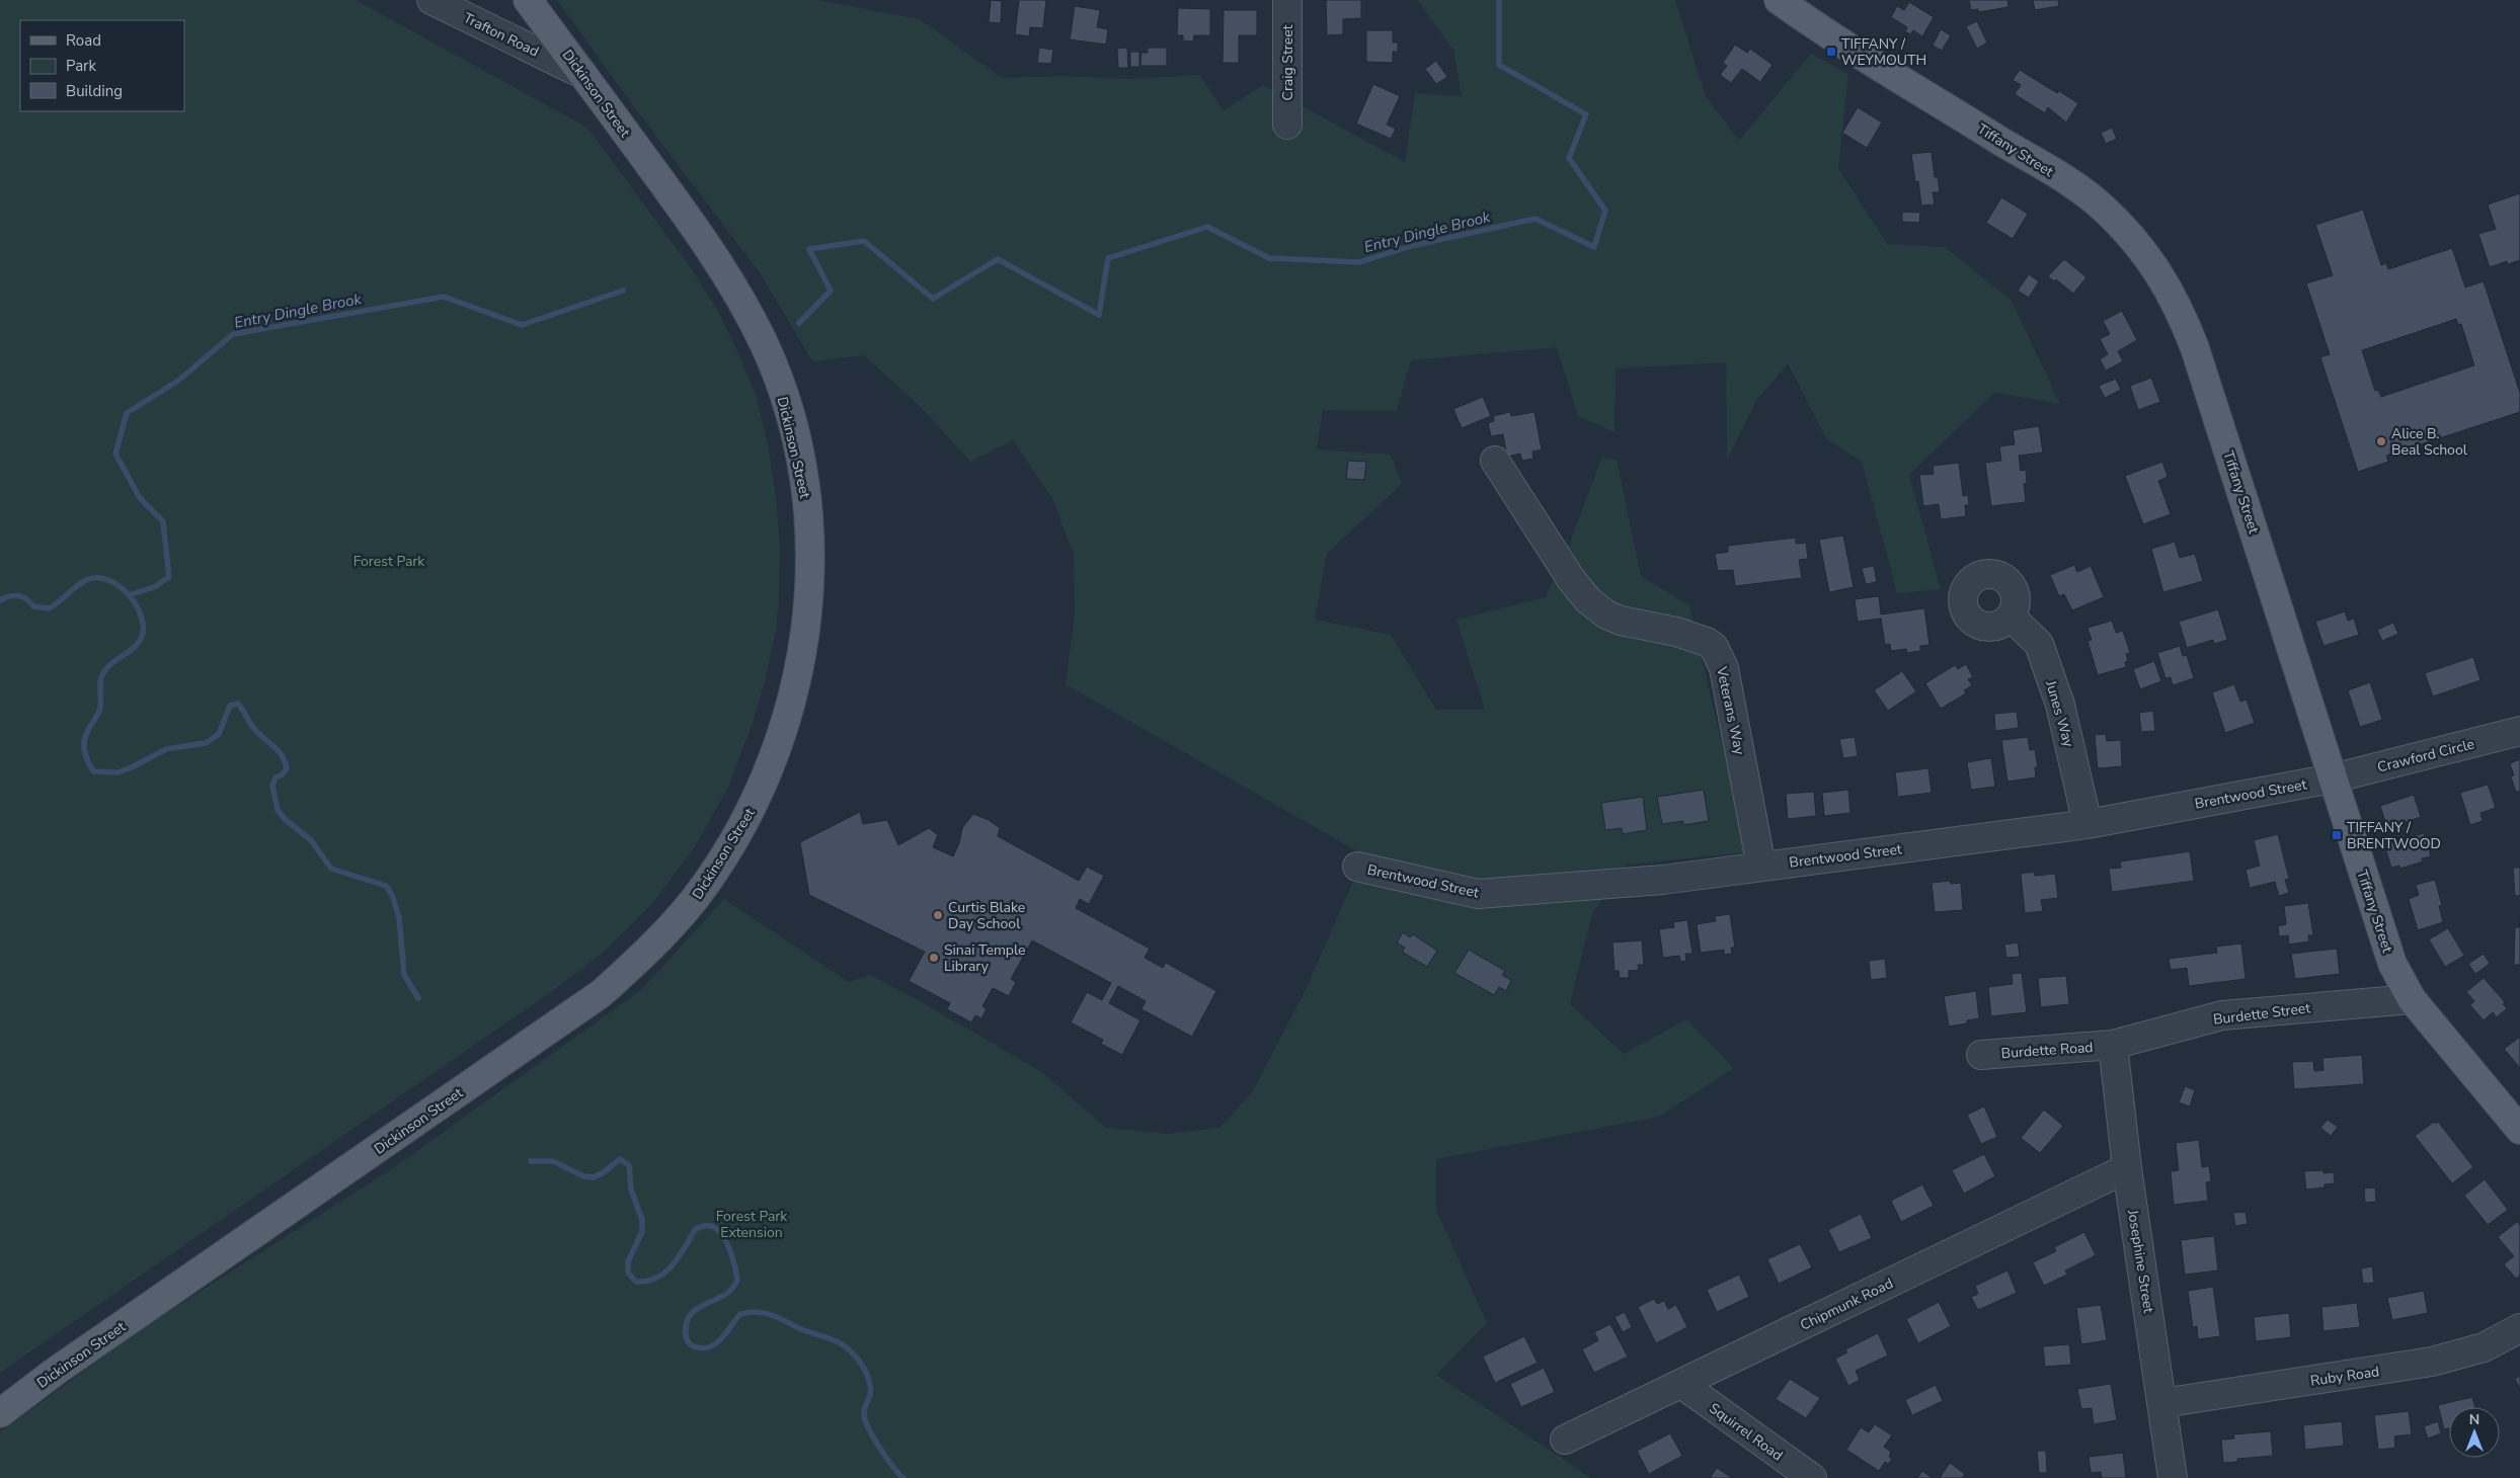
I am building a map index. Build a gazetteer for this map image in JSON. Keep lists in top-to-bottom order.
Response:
{
  "streets": {
    "main road": ["Dickinson Street", "Tiffany Street"],
    "street": [
      "Trafton Road",
      "Craig Street",
      "Veterans Way",
      "Junes Way",
      "Crawford Circle",
      "Brentwood Street",
      "Burdette Street",
      "Burdette Road",
      "Josephine Street",
      "Chipmunk Road",
      "Ruby Road",
      "Squirrel Road"
    ]
  },
  "crossings": [
    ["Trafton Road", "Dickinson Street"],
    ["Tiffany Street", "Crawford Circle"],
    ["Tiffany Street", "Brentwood Street"],
    ["Tiffany Street", "Burdette Street"],
    ["Veterans Way", "Brentwood Street"],
    ["Junes Way", "Brentwood Street"],
    ["Crawford Circle", "Brentwood Street"],
    ["Burdette Street", "Burdette Road"],
    ["Burdette Street", "Josephine Street"],
    ["Burdette Road", "Josephine Street"],
    ["Josephine Street", "Chipmunk Road"],
    ["Josephine Street", "Ruby Road"],
    ["Chipmunk Road", "Squirrel Road"]
  ],
  "water": ["Entry Dingle Brook"],
  "parks": ["Forest Park", "Forest Park Extension"],
  "places": {
    "transit": ["TIFFANY / WEYMOUTH", "TIFFANY / BRENTWOOD"],
    "other": ["Alice B. Beal School", "Curtis Blake Day School", "Sinai Temple Library"]
  },
  "legend": ["Road", "Park", "Building"],
  "north": "top"
}
